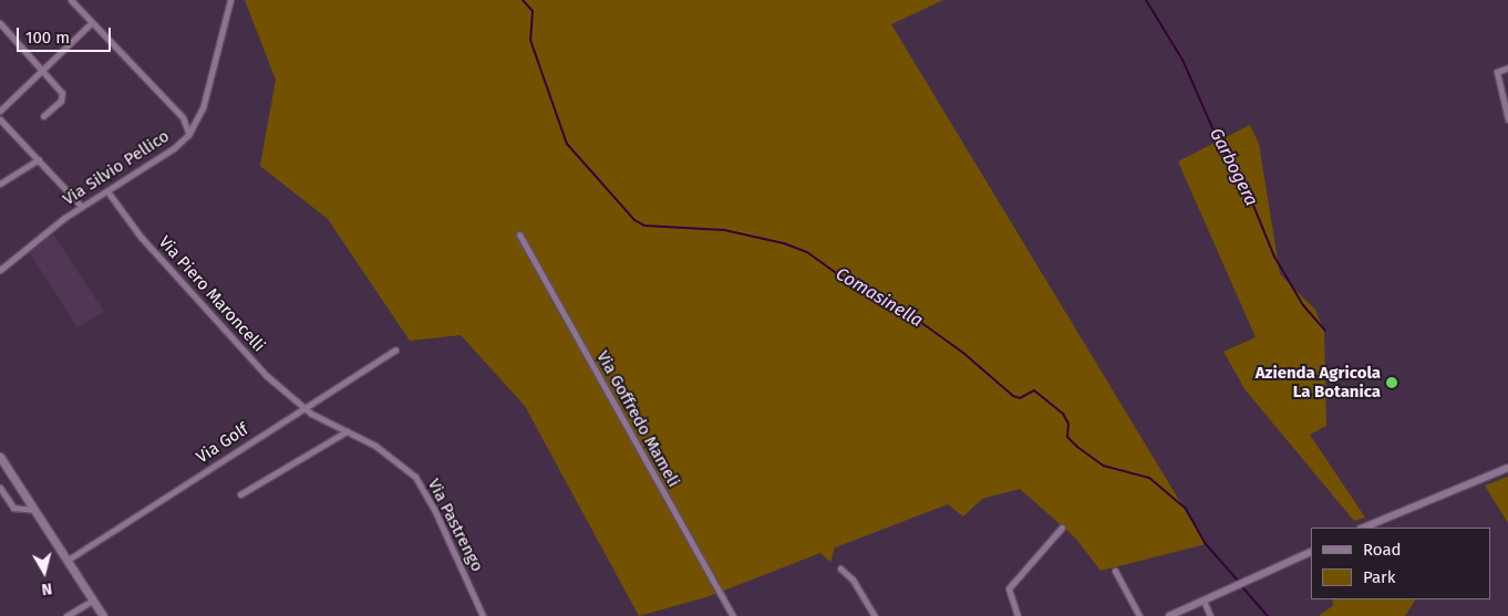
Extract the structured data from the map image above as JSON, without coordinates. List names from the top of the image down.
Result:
{
  "streets": {
    "street": [
      "Via Silvio Pellico",
      "Via Piero Maroncelli",
      "Via Goffredo Mameli",
      "Via Golf",
      "Via Pastrengo"
    ]
  },
  "crossings": [
    ["Via Silvio Pellico", "Via Piero Maroncelli"],
    ["Via Piero Maroncelli", "Via Golf"],
    ["Via Piero Maroncelli", "Via Pastrengo"],
    ["Via Golf", "Via Pastrengo"]
  ],
  "water": ["Garbogera", "Comasinella"],
  "places": ["Azienda Agricola La Botanica"],
  "legend": ["Road", "Park"],
  "scale_bar": "100 m",
  "north": "bottom"
}
